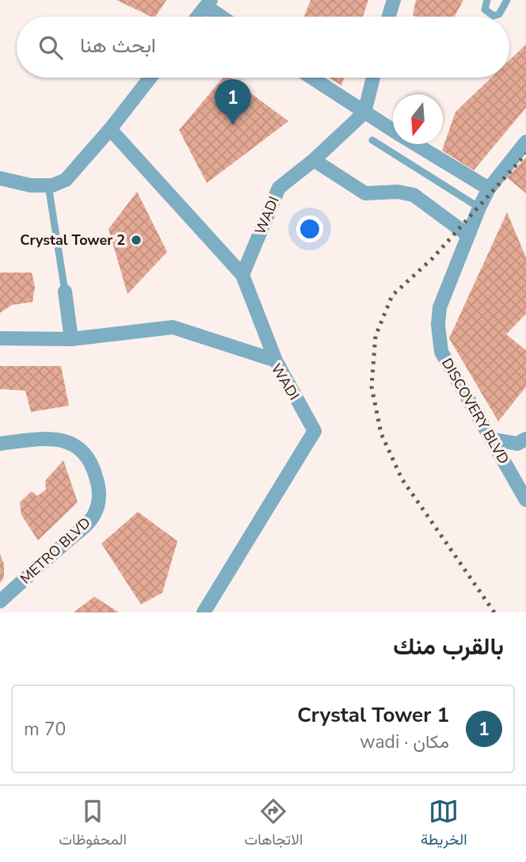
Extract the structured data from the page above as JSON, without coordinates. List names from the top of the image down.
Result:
{
  "streets": {
    "street": ["WADI", "DISCOVERY BLVD", "METRO BLVD"]
  },
  "places": ["Crystal Tower 2"],
  "north": "bottom",
  "page": {
    "search": "ابحث هنا",
    "pins": "1",
    "heading": "بالقرب منك",
    "list": [
      {
        "mark": "1",
        "name": "Crystal Tower 1",
        "note": "مكان · wadi",
        "value": "70 m"
      }
    ],
    "nav": ["الخريطة", "الاتجاهات", "المحفوظات"]
  }
}
